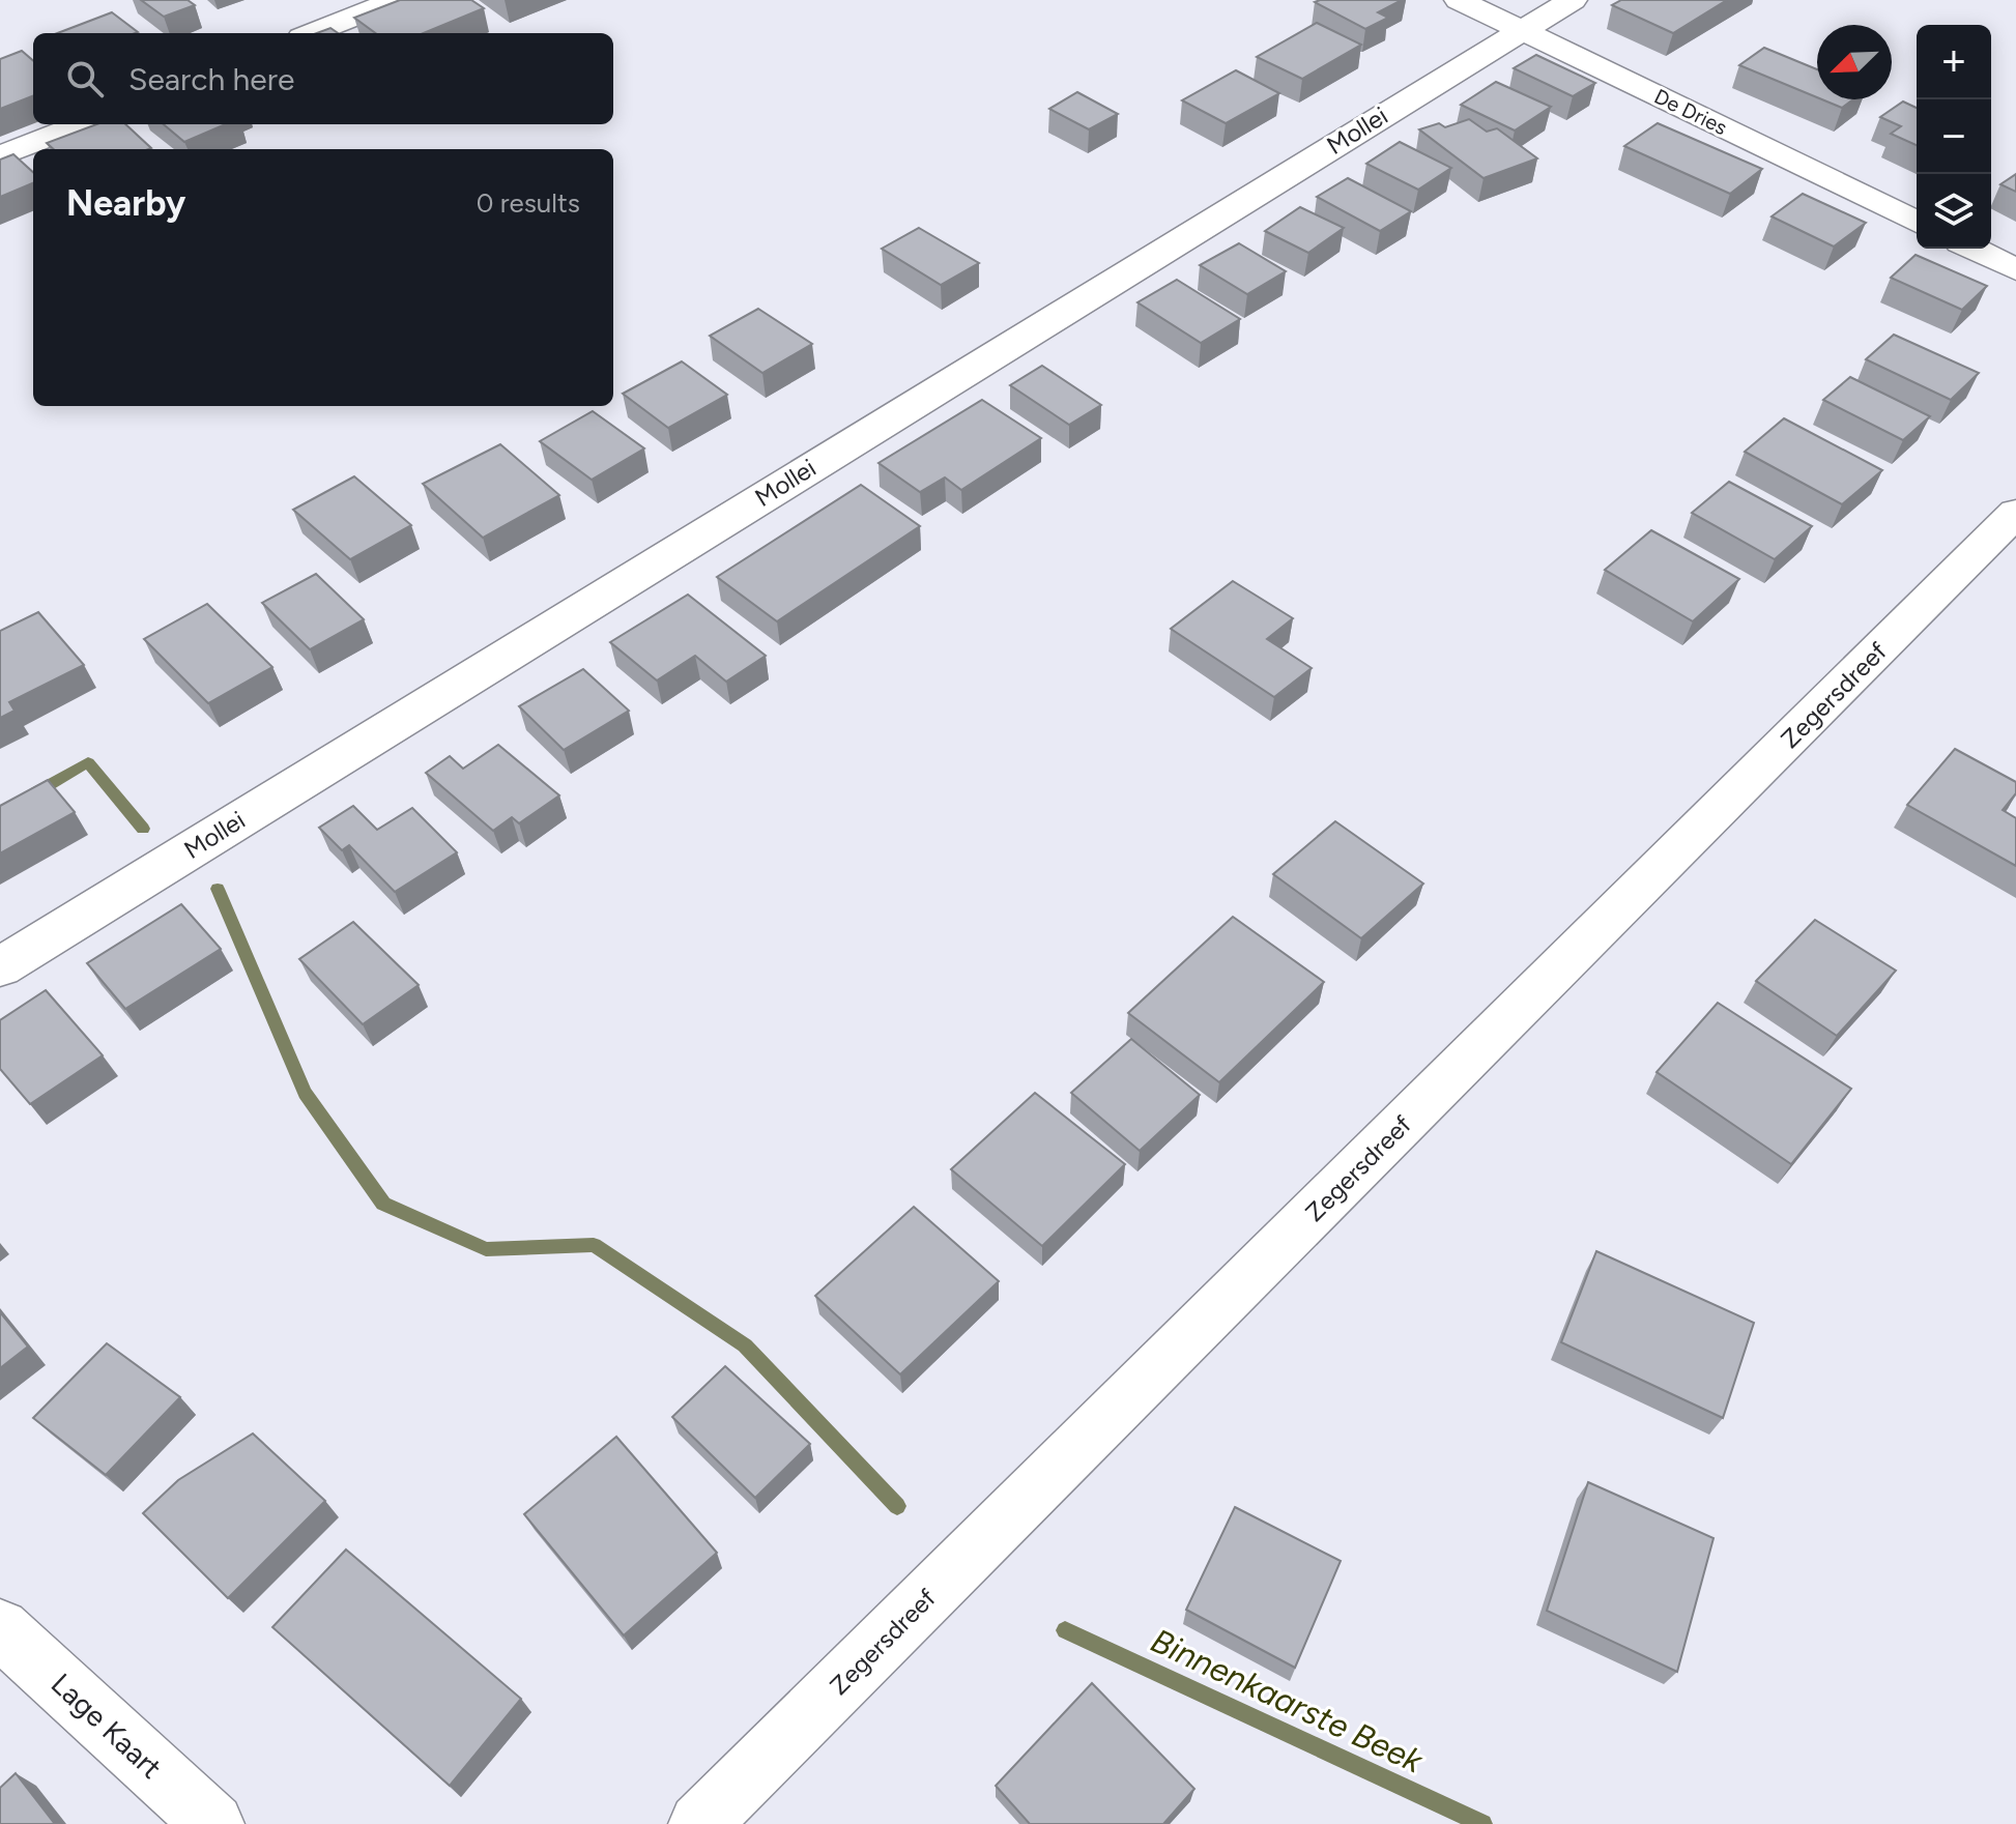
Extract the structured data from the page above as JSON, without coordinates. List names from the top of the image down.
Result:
{
  "streets": {
    "street": [
      "De Dries",
      "Mollei",
      "Zegersdreef",
      "Lage Kaart"
    ]
  },
  "crossings": [
    ["De Dries", "Mollei"]
  ],
  "water": ["Binnenkaarste Beek"],
  "north": "bottom left",
  "page": {
    "map_buttons": ["+", "−"],
    "search": "Search here",
    "heading": ["Nearby", "0 results"]
  }
}
